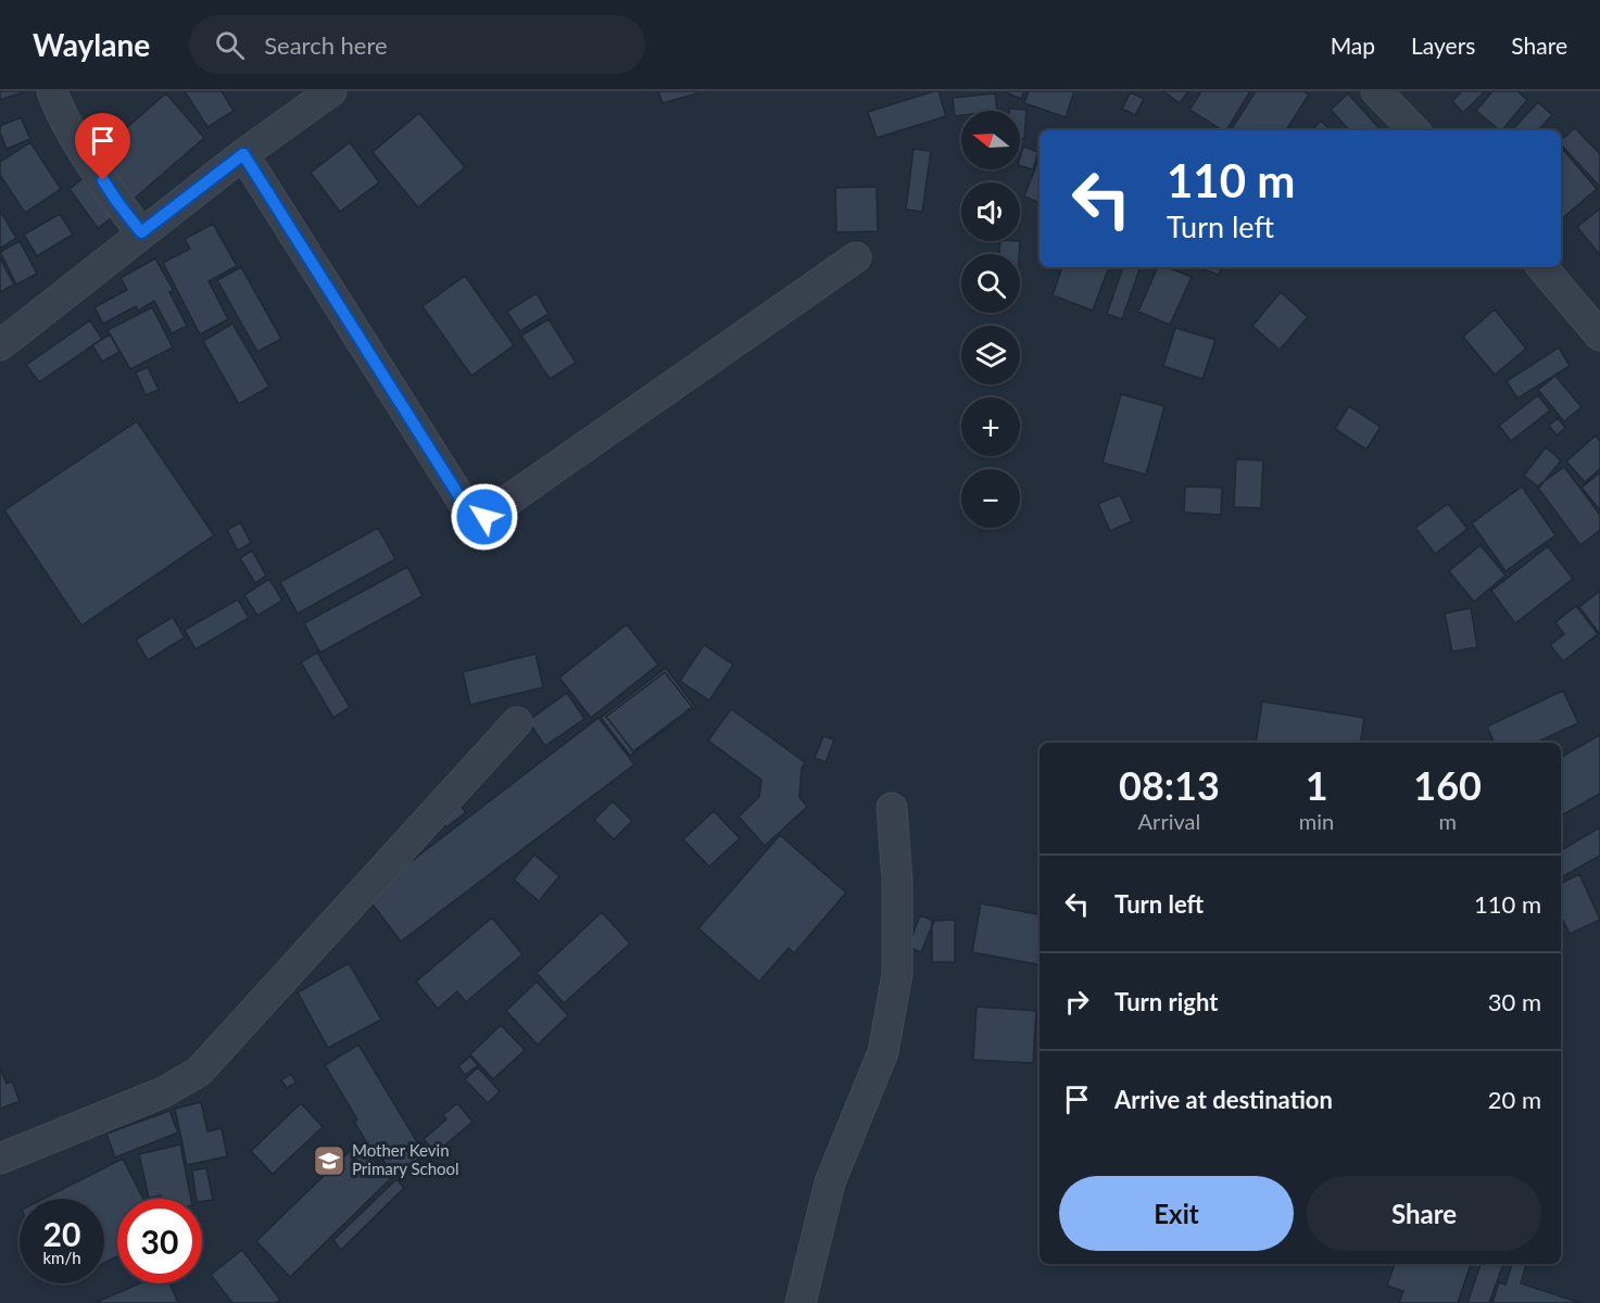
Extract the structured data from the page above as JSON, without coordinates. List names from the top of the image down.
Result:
{
  "places": {
    "school or university": ["Mother Kevin Primary School"]
  },
  "north": "left",
  "page": {
    "header": "Waylane",
    "search": "Search here",
    "nav": ["Map", "Layers", "Share"],
    "map_buttons": ["+", "−"],
    "turn": ["110 m", "Turn left"],
    "eta": [
      "08:13",
      "Arrival",
      "1",
      "min",
      "160",
      "m"
    ],
    "list": [
      {
        "name": "Turn left",
        "value": "110 m"
      },
      {
        "name": "Turn right",
        "value": "30 m"
      },
      {
        "name": "Arrive at destination",
        "value": "20 m"
      }
    ],
    "buttons": ["Exit", "Share"],
    "speed": "20 km/h",
    "limit": "30"
  }
}
